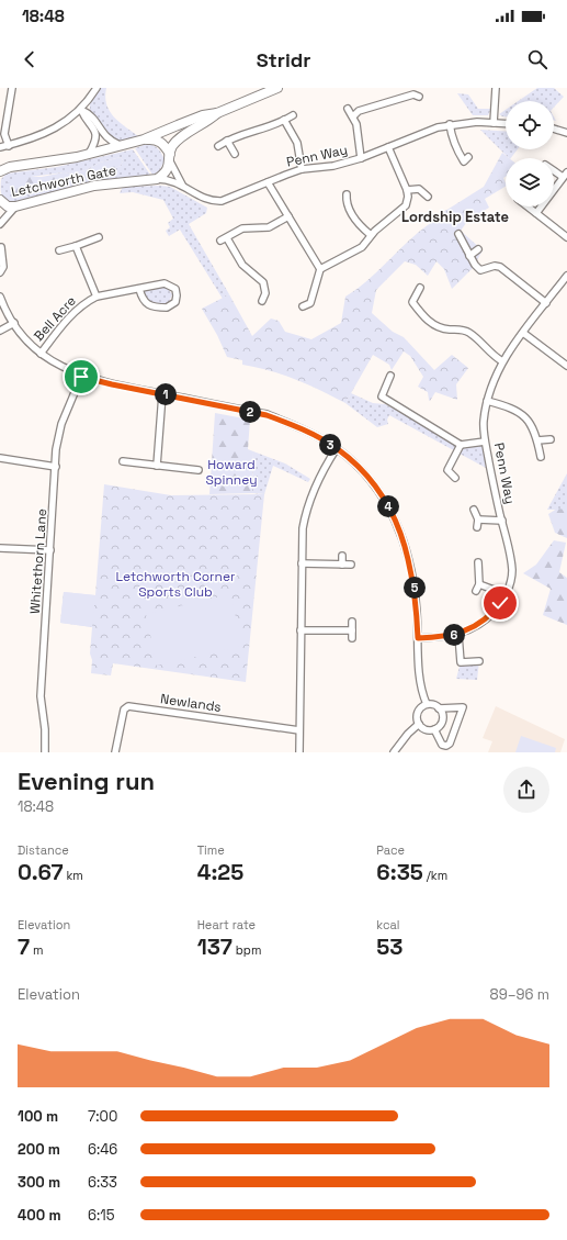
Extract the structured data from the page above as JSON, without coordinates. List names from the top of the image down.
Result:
{
  "streets": {
    "main road": ["Letchworth Gate"],
    "street": [
      "Penn Way",
      "Bell Acre",
      "Whitethorn Lane",
      "Newlands"
    ]
  },
  "crossings": [
    ["Penn Way", "Letchworth Gate"]
  ],
  "districts": ["Lordship Estate"],
  "parks": ["Howard Spinney", "Letchworth Corner Sports Club"],
  "page": {
    "status": "18:48",
    "header": "Stridr",
    "pins": [
      "1",
      "2",
      "3",
      "4",
      "5",
      "6"
    ],
    "heading": ["Evening run", "18:48"],
    "stats": [
      ["Distance", "0.67 km"],
      ["Time", "4:25"],
      ["Pace", "6:35 /km"],
      ["Elevation", "7 m"],
      ["Heart rate", "137 bpm"],
      ["kcal", "53"]
    ],
    "chart": ["Elevation", "89–96 m"],
    "list": [
      {
        "name": "100 m",
        "note": "7:00"
      },
      {
        "name": "200 m",
        "note": "6:46"
      },
      {
        "name": "300 m",
        "note": "6:33"
      },
      {
        "name": "400 m",
        "note": "6:15"
      }
    ]
  }
}
